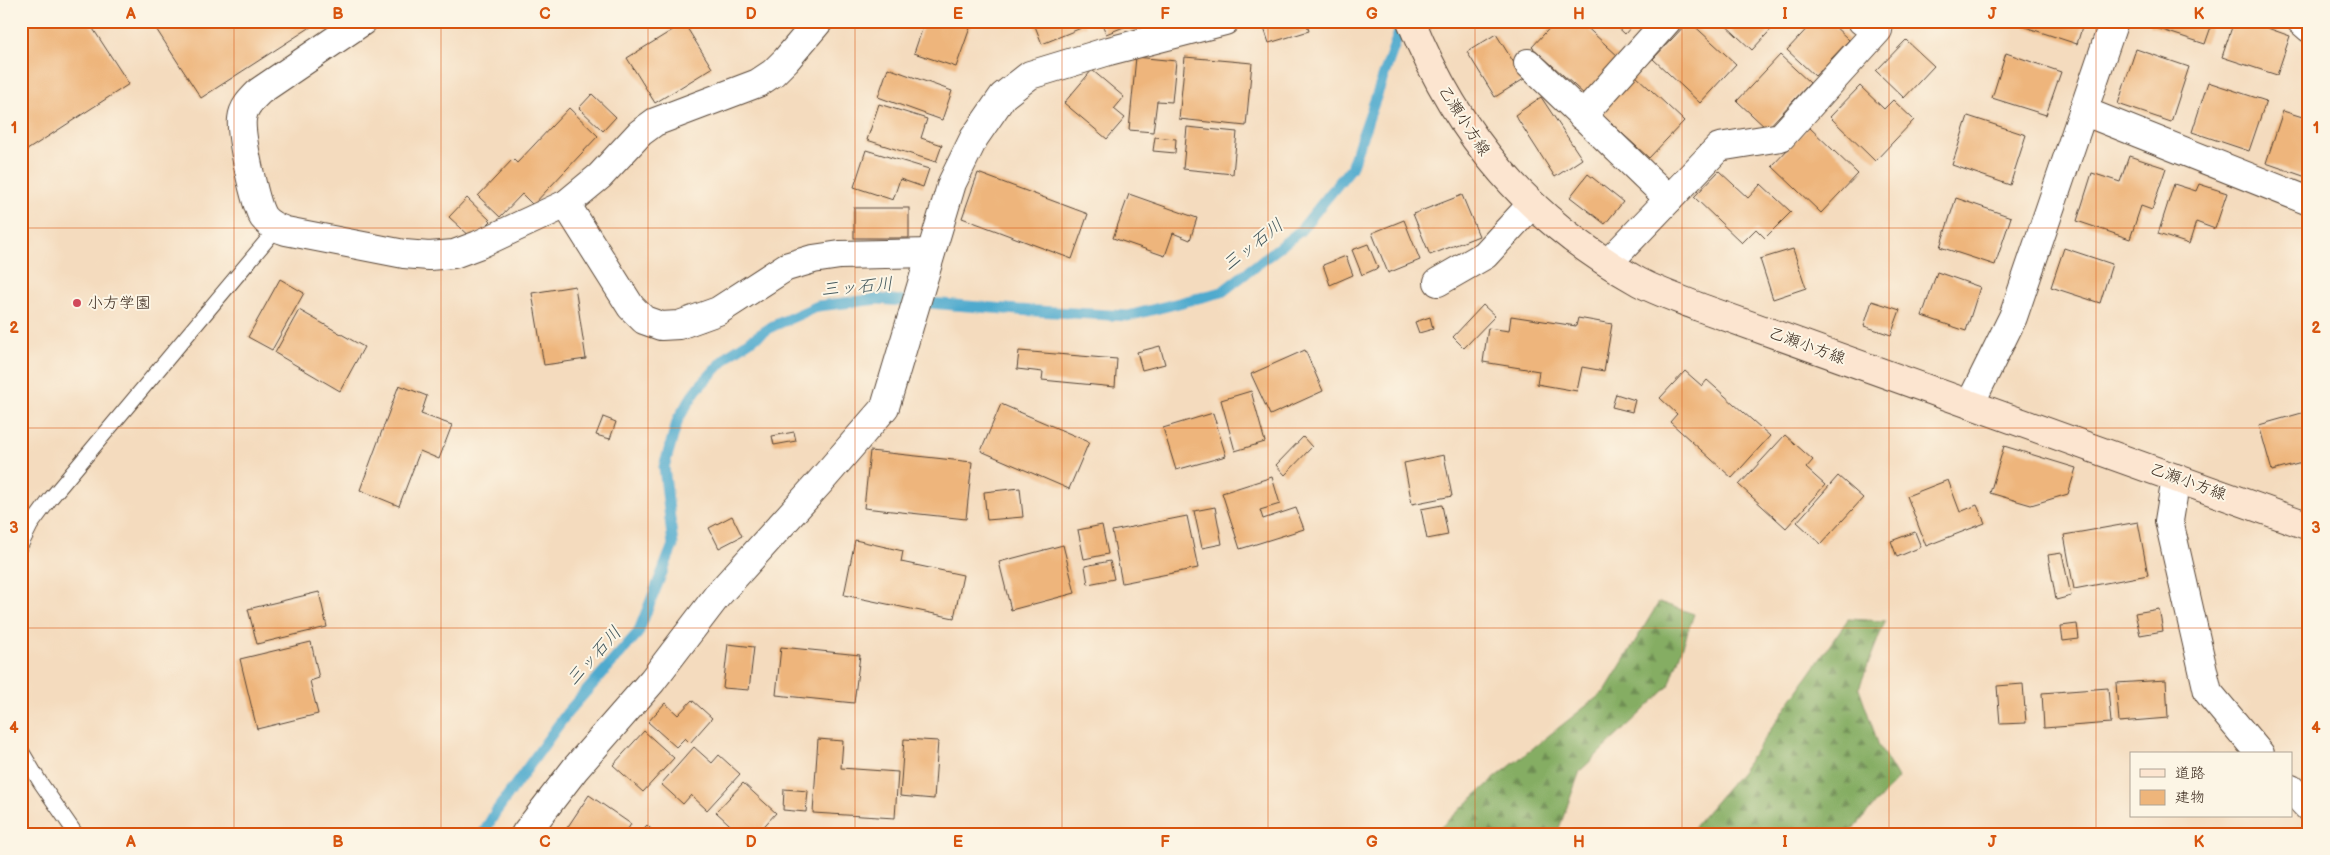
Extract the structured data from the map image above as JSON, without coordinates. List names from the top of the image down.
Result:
{
  "streets": {
    "main road": ["乙瀬小方線"]
  },
  "water": ["三ッ石川"],
  "places": ["小方学園"],
  "legend": ["道路", "建物"],
  "grid": {
    "columns": [
      "A",
      "B",
      "C",
      "D",
      "E",
      "F",
      "G",
      "H",
      "I",
      "J",
      "K"
    ],
    "rows": [
      "1",
      "2",
      "3",
      "4"
    ]
  }
}
